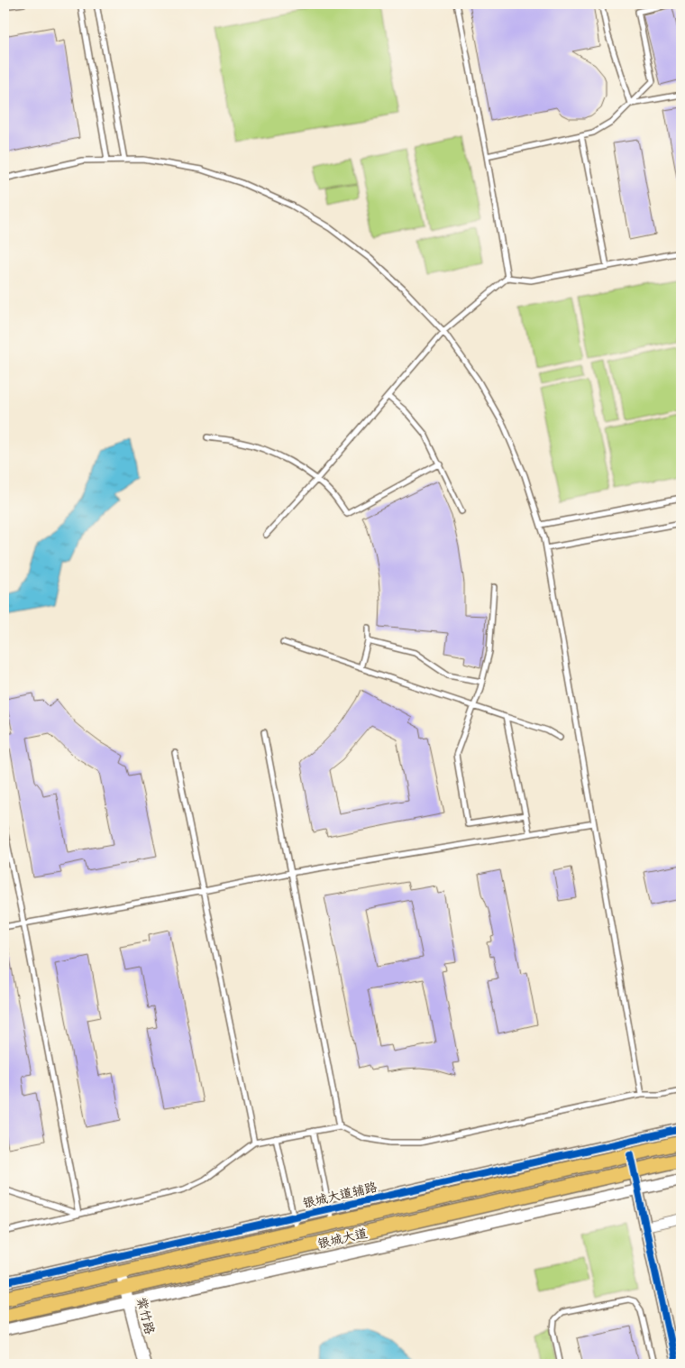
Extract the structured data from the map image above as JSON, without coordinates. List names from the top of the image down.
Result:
{
  "streets": {
    "main road": ["银城大道"],
    "street": ["银城大道辅路", "紫竹路"]
  },
  "crossings": [
    ["银城大道", "紫竹路"]
  ]
}
